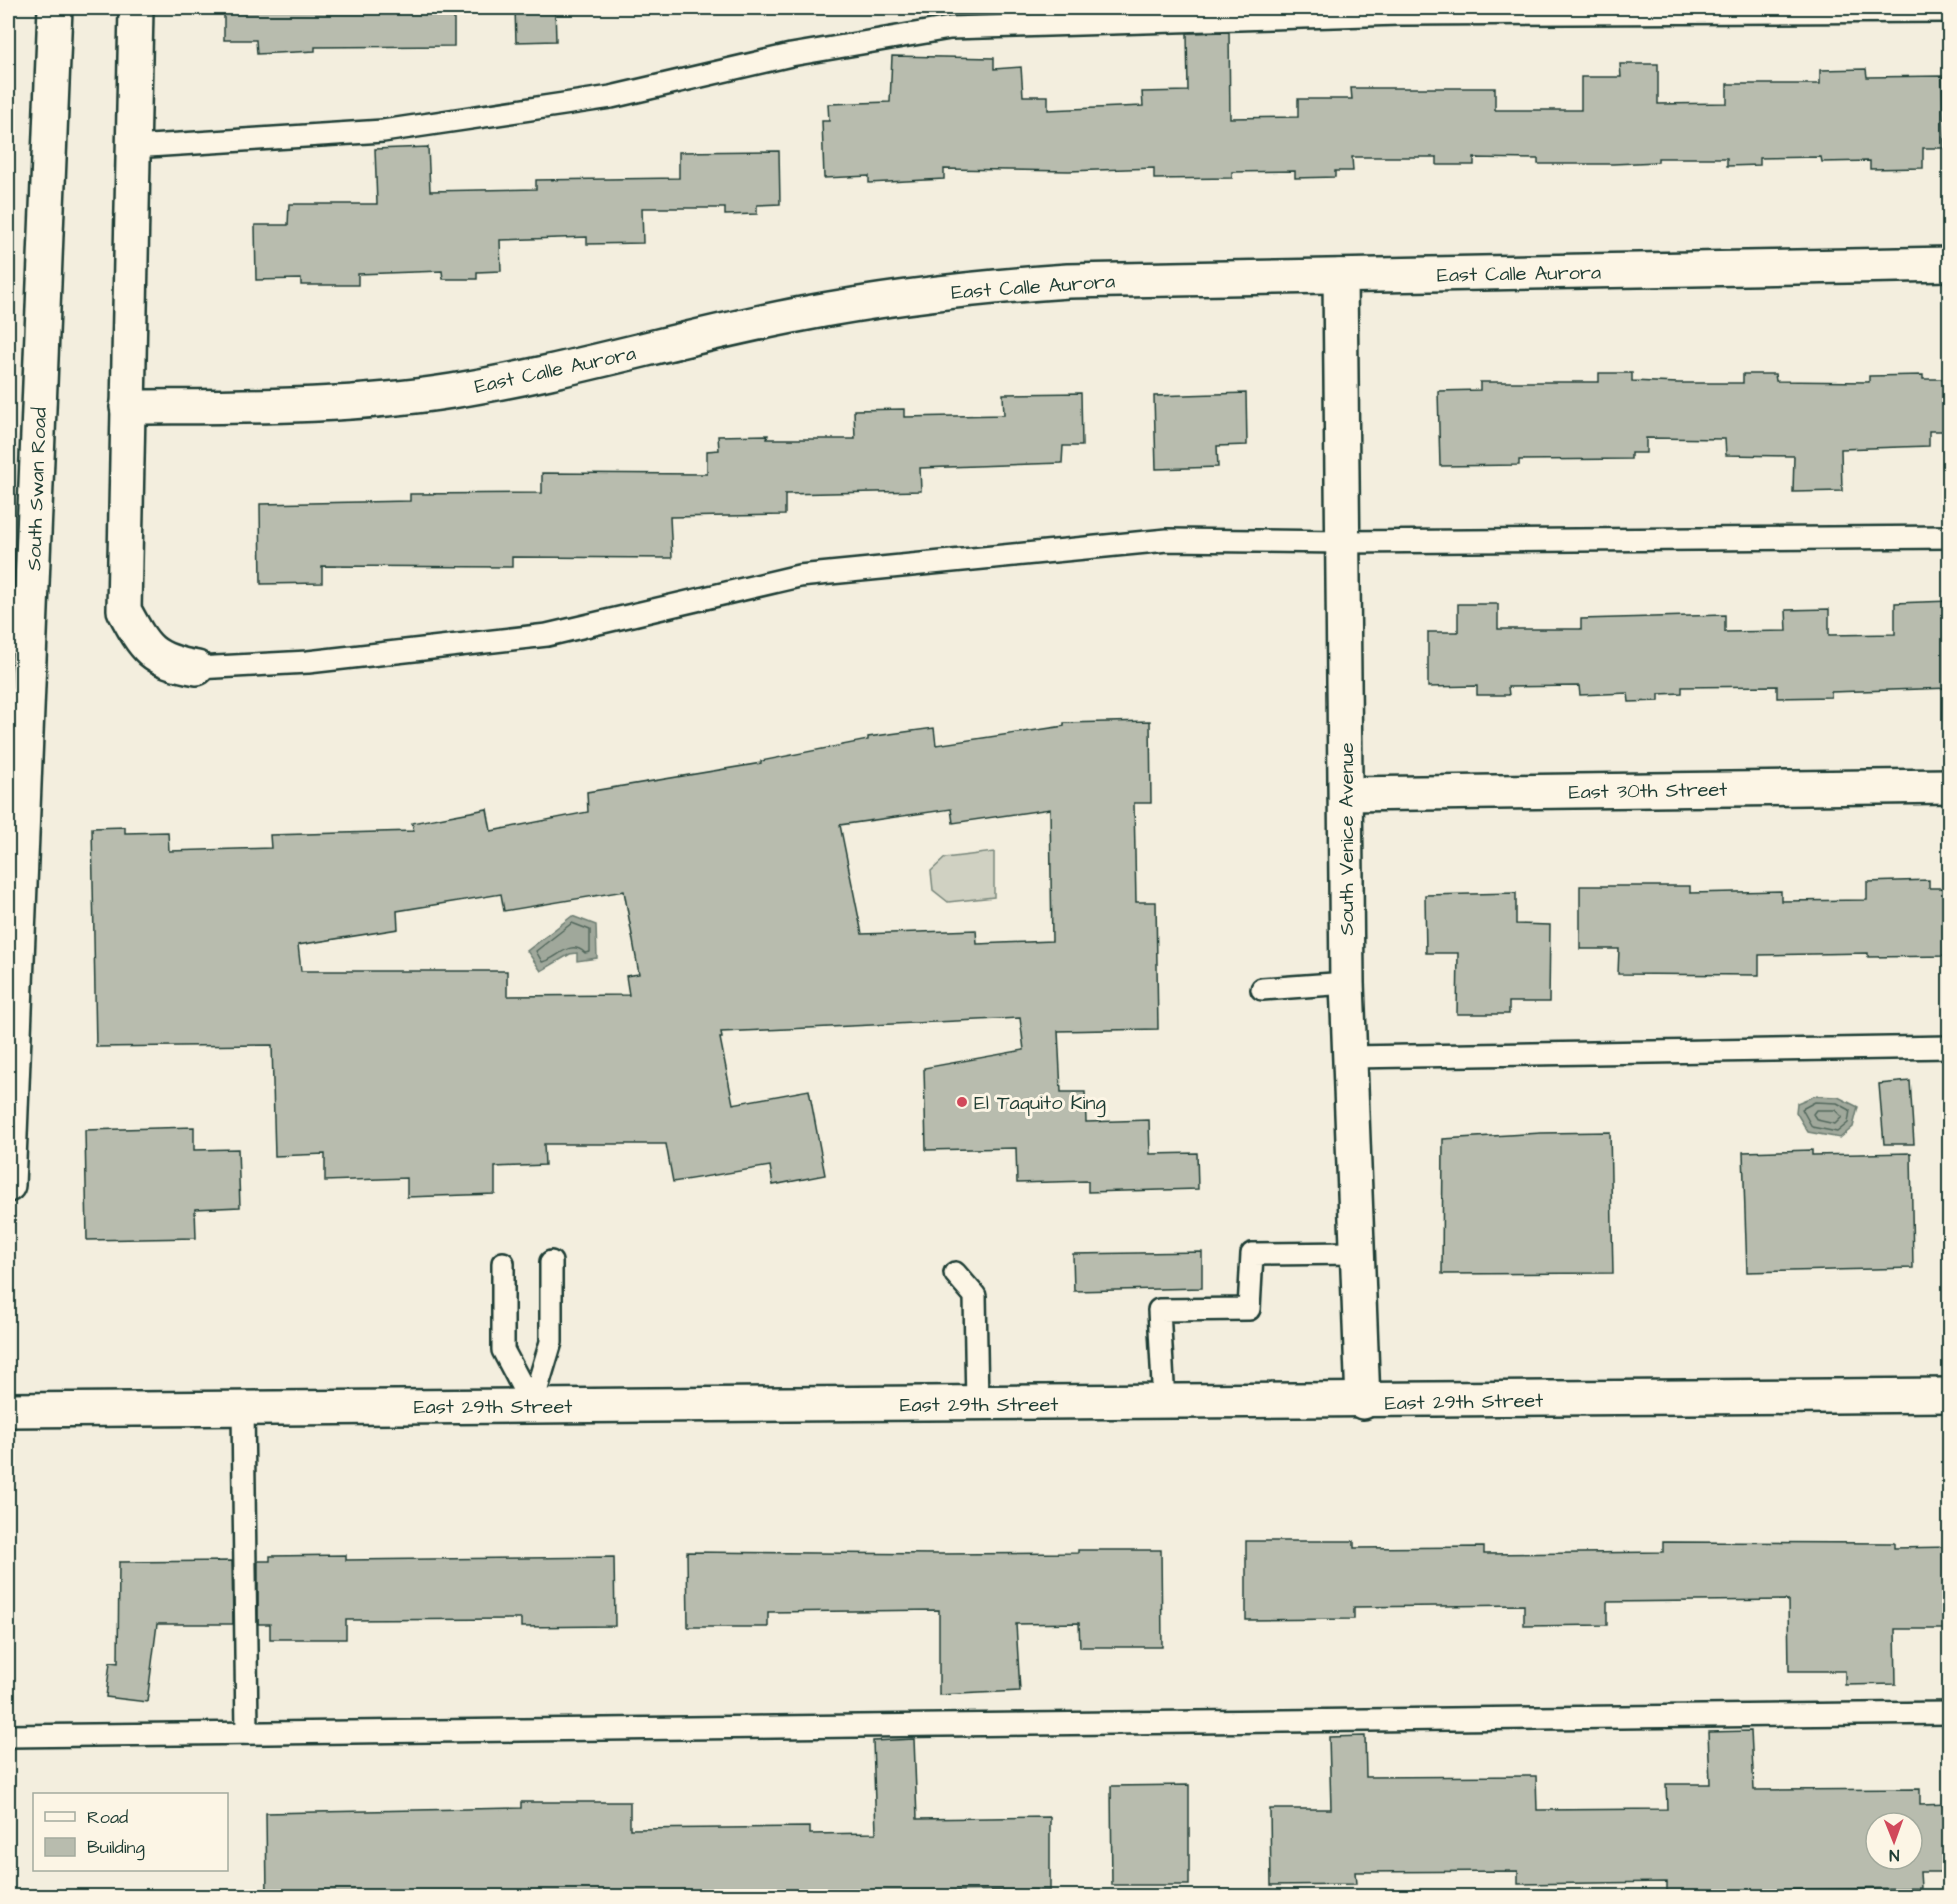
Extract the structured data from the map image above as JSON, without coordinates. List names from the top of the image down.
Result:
{
  "streets": {
    "street": [
      "East Calle Aurora",
      "South Swan Road",
      "East 30th Street",
      "South Venice Avenue",
      "East 29th Street"
    ]
  },
  "crossings": [
    ["East Calle Aurora", "South Venice Avenue"],
    ["East 30th Street", "South Venice Avenue"],
    ["South Venice Avenue", "East 29th Street"]
  ],
  "places": ["El Taquito King"],
  "legend": ["Road", "Building"],
  "north": "bottom"
}
